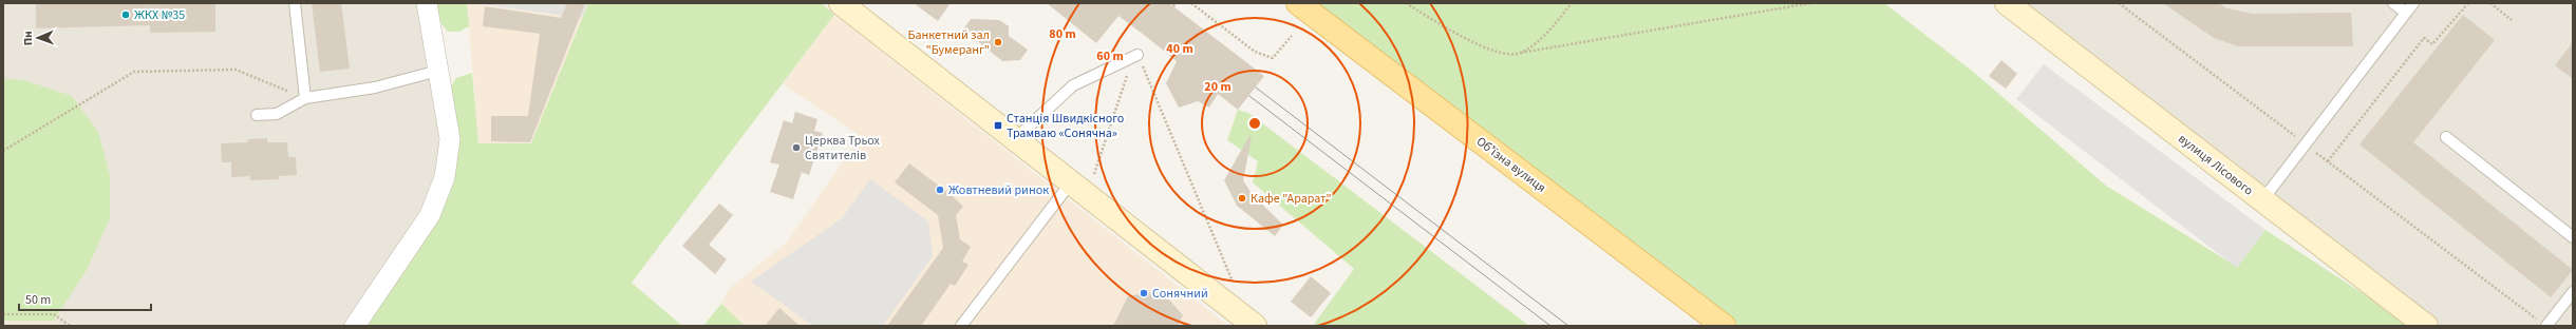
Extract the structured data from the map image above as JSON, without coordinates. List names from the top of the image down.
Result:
{
  "streets": {
    "main road": ["Обʼїзна вулиця"],
    "street": ["вулиця Лісового"]
  },
  "places": {
    "other": [
      "ЖКХ №35",
      "Банкетний зал \"Бумеранг\"",
      "Церква Трьох Святителів",
      "Жовтневий ринок",
      "Кафе \"Арарат\"",
      "Сонячний"
    ],
    "transit": ["Станцiя Швидкiсного Трамваю «Сонячна»"]
  },
  "scale_bar": "50 m",
  "north": "left",
  "rings": [
    "80 m",
    "40 m",
    "60 m",
    "20 m"
  ]
}
